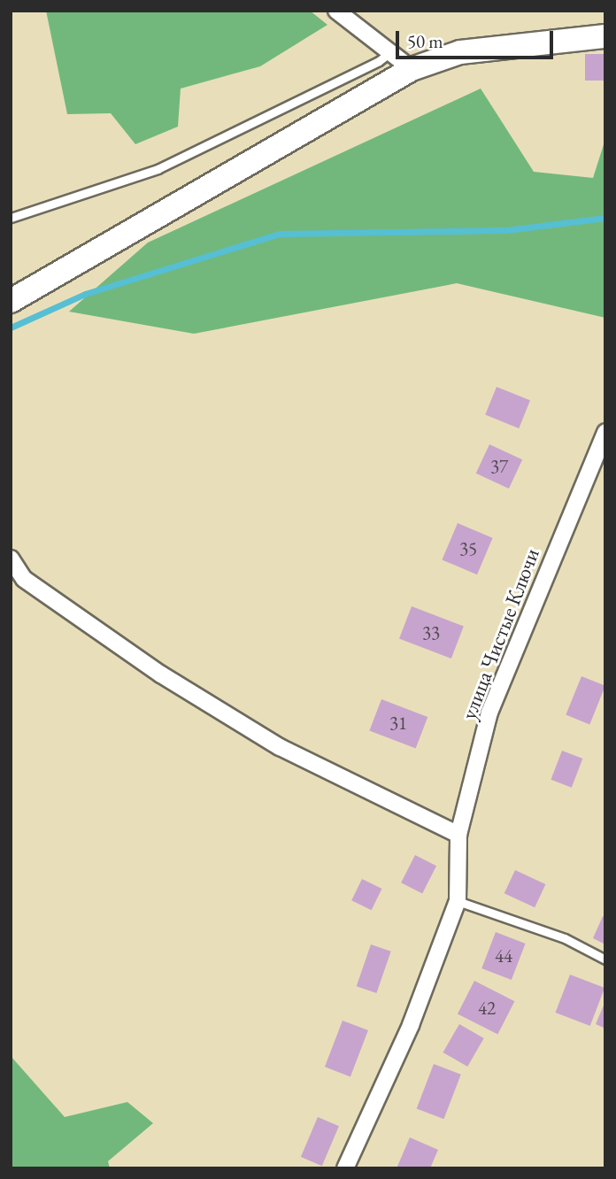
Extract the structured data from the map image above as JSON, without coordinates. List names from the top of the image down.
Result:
{
  "streets": {
    "street": ["улица Чистые Ключи"]
  },
  "house_numbers": [
    "37",
    "35",
    "33",
    "31",
    "44",
    "42"
  ],
  "scale_bar": "50 m"
}
